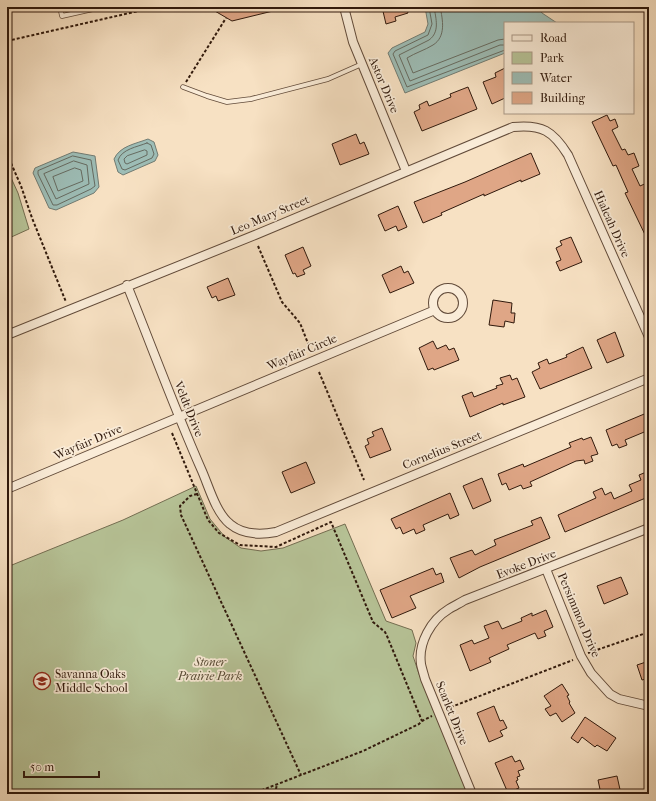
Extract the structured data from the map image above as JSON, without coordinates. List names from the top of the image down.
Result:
{
  "streets": {
    "street": [
      "Astor Drive",
      "Leo Mary Street",
      "Hialeah Drive",
      "Wayfair Circle",
      "Veldt Drive",
      "Wayfair Drive",
      "Cornelius Street",
      "Evoke Drive",
      "Persimmon Drive",
      "Scarlet Drive"
    ]
  },
  "crossings": [
    ["Astor Drive", "Leo Mary Street"],
    ["Leo Mary Street", "Hialeah Drive"],
    ["Leo Mary Street", "Veldt Drive"],
    ["Wayfair Circle", "Veldt Drive"],
    ["Wayfair Circle", "Wayfair Drive"],
    ["Veldt Drive", "Wayfair Drive"],
    ["Veldt Drive", "Cornelius Street"],
    ["Evoke Drive", "Persimmon Drive"],
    ["Evoke Drive", "Scarlet Drive"]
  ],
  "parks": ["Stoner Prairie Park"],
  "places": {
    "school or university": ["Savanna Oaks Middle School"]
  },
  "legend": [
    "Road",
    "Park",
    "Water",
    "Building"
  ],
  "scale_bar": "50 m"
}
